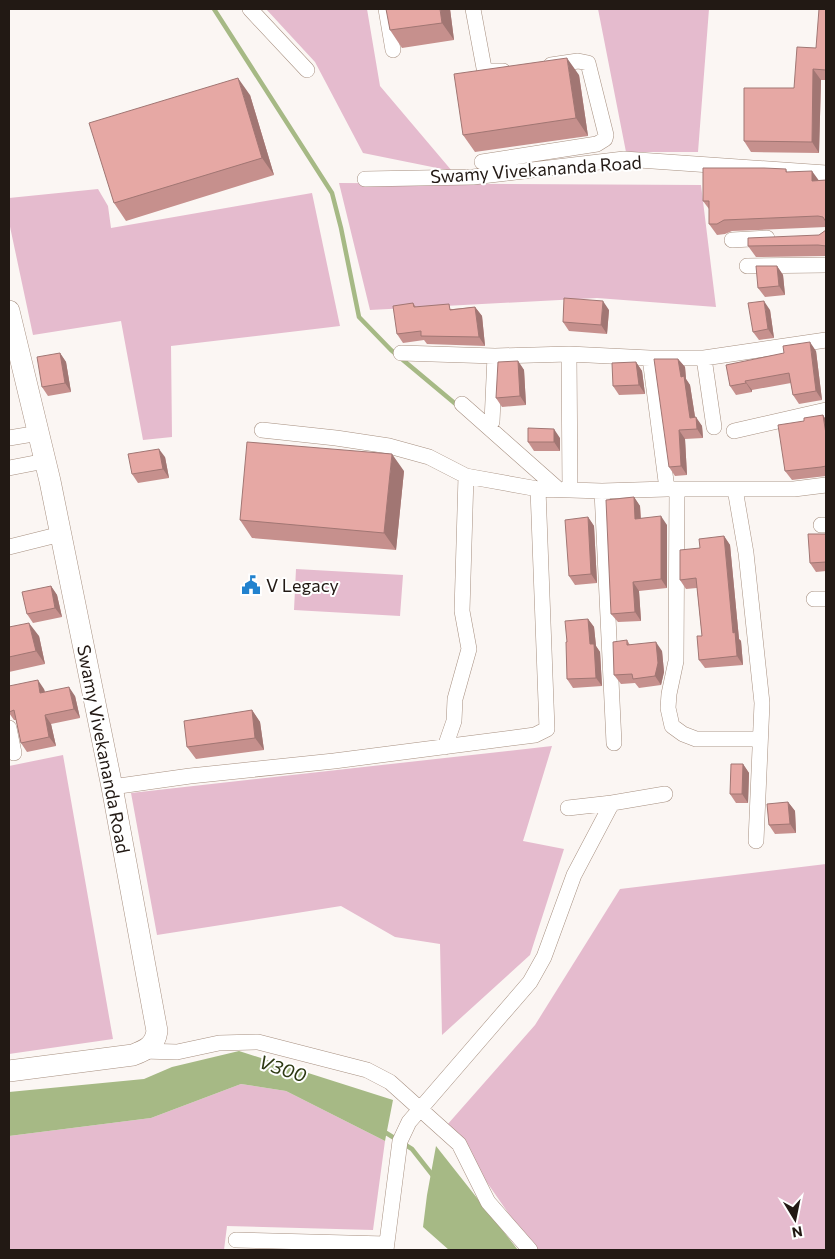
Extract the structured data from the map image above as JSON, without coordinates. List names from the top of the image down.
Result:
{
  "streets": {
    "street": ["Swamy Vivekananda Road"]
  },
  "water": ["V300"],
  "places": {
    "public building": ["V Legacy"]
  },
  "north": "bottom"
}
